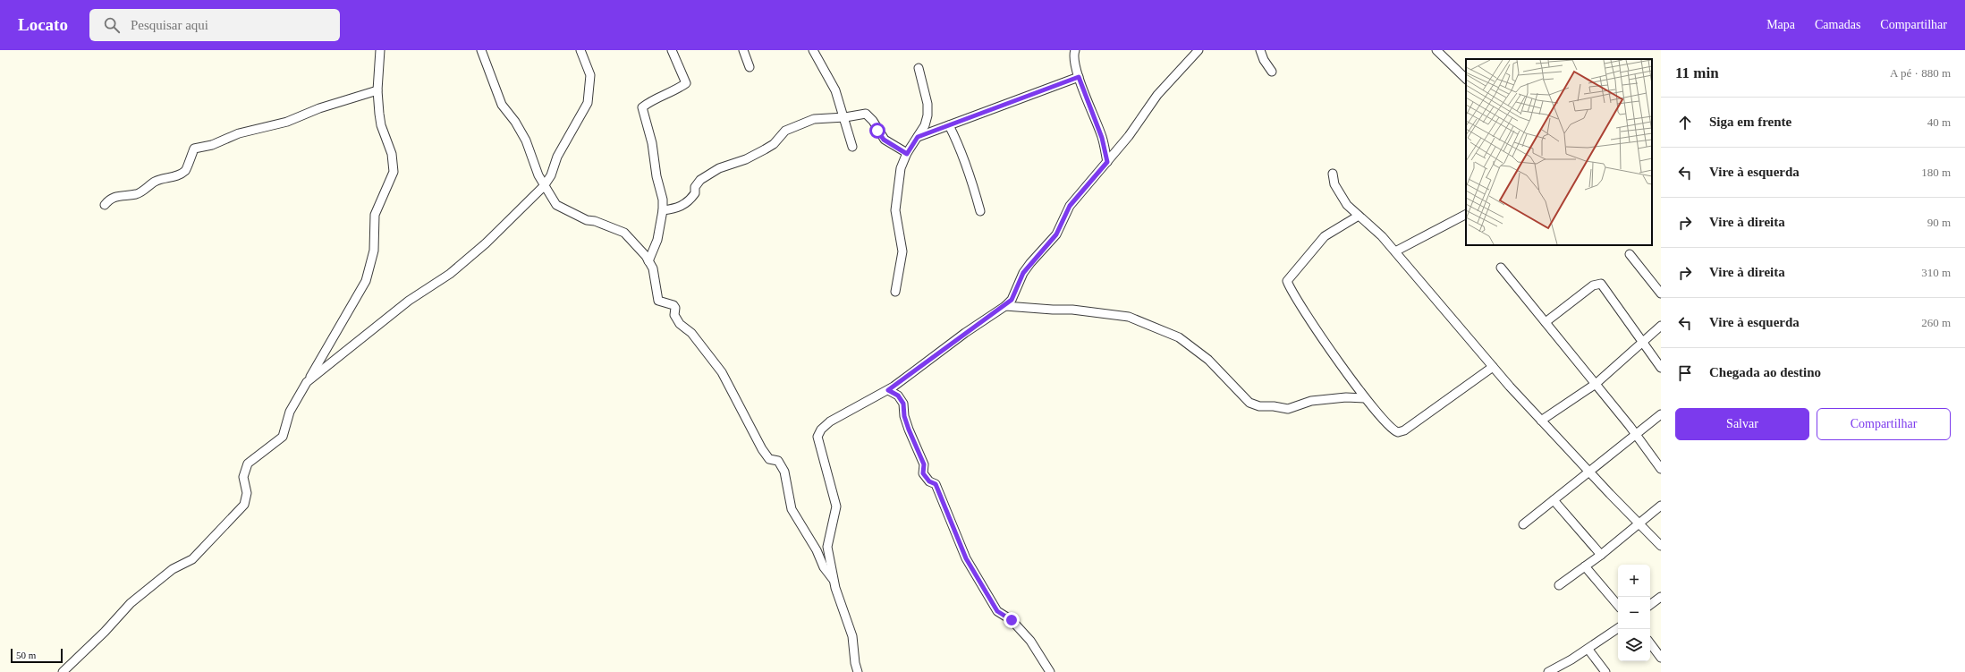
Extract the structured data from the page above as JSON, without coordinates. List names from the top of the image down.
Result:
{
  "scale_bar": "50 m",
  "page": {
    "header": "Locato",
    "search": "Pesquisar aqui",
    "nav": ["Mapa", "Camadas", "Compartilhar"],
    "heading": ["11 min", "A pé · 880 m"],
    "list": [
      ["Siga em frente", "40 m"],
      ["Vire à esquerda", "180 m"],
      ["Vire à direita", "90 m"],
      ["Vire à direita", "310 m"],
      ["Vire à esquerda", "260 m"],
      "Chegada ao destino"
    ],
    "buttons": ["Salvar", "Compartilhar"],
    "map_buttons": ["+", "−"],
    "scale": "50 m"
  }
}
